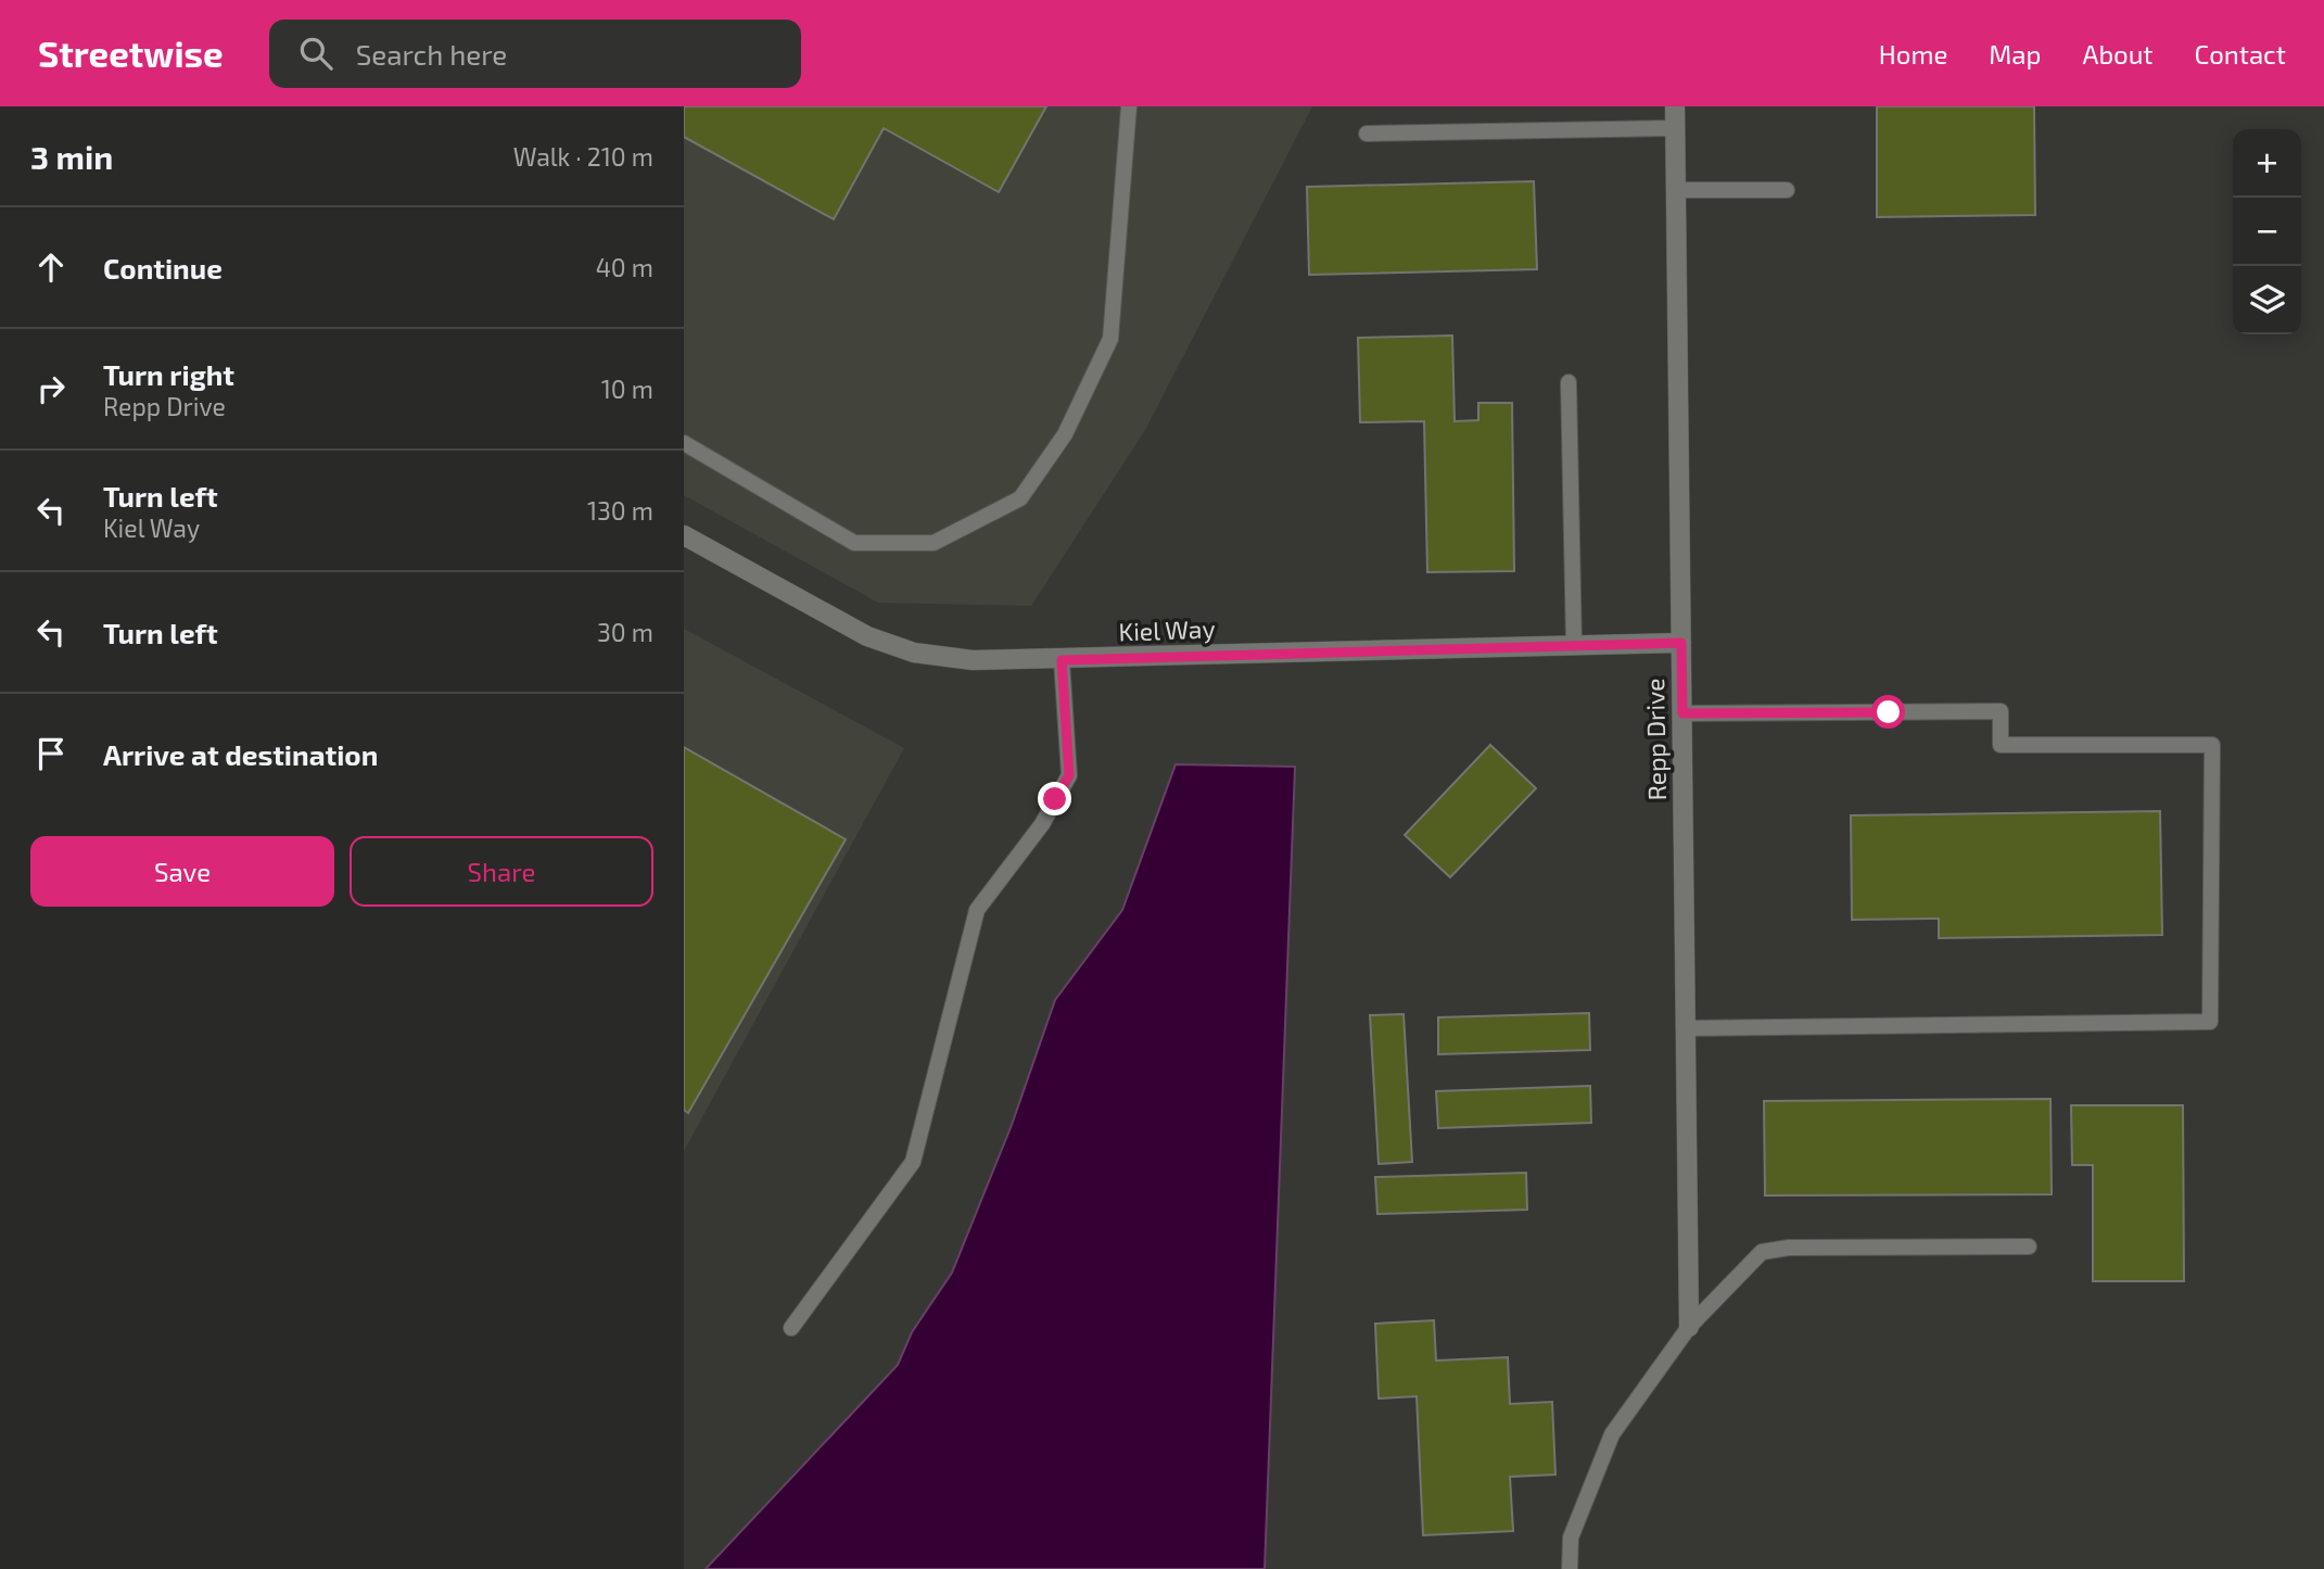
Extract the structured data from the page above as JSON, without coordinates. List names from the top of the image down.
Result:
{
  "streets": {
    "street": ["Kiel Way", "Repp Drive"]
  },
  "crossings": [
    ["Kiel Way", "Repp Drive"]
  ],
  "page": {
    "header": "Streetwise",
    "search": "Search here",
    "nav": [
      "Home",
      "Map",
      "About",
      "Contact"
    ],
    "heading": ["3 min", "Walk · 210 m"],
    "map_buttons": ["+", "−"],
    "list": [
      ["Continue", "40 m"],
      ["Turn right", "Repp Drive", "10 m"],
      ["Turn left", "Kiel Way", "130 m"],
      ["Turn left", "30 m"],
      "Arrive at destination"
    ],
    "buttons": ["Save", "Share"]
  }
}
